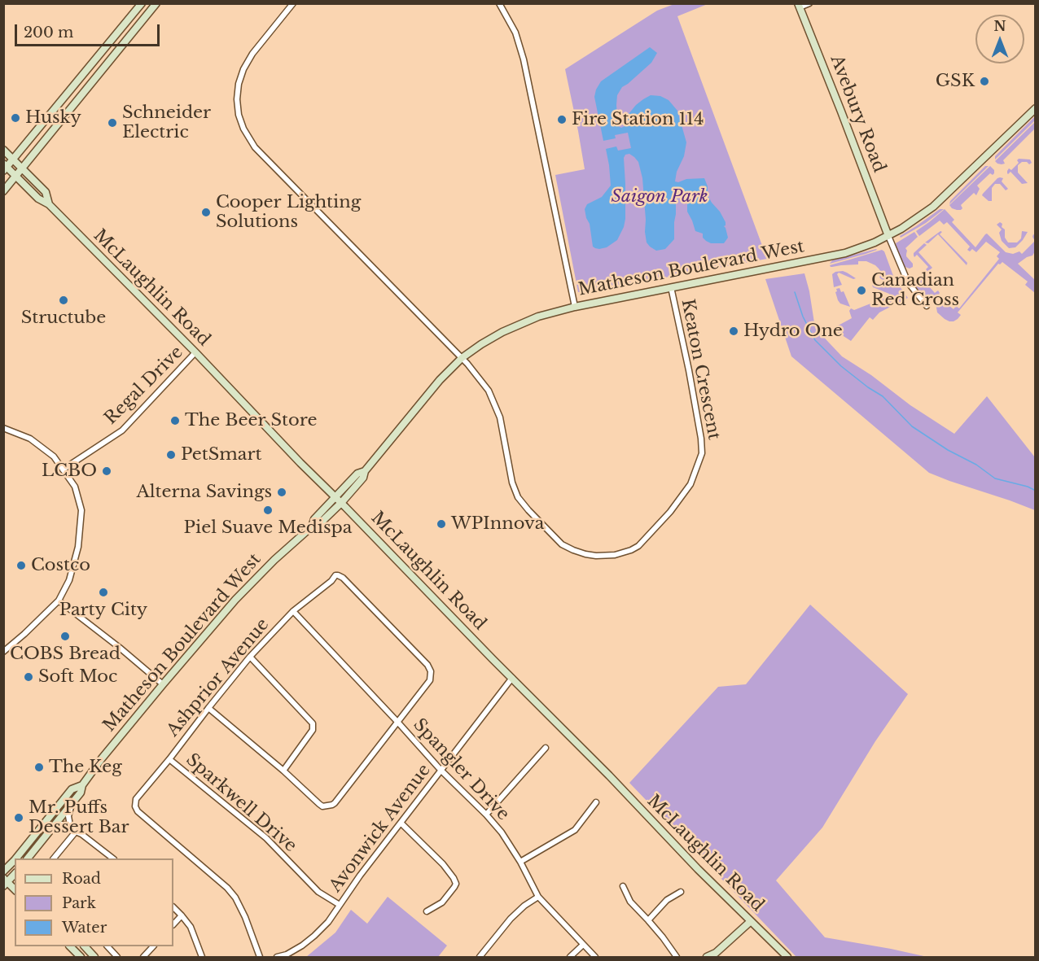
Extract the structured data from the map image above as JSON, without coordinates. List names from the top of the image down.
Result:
{
  "streets": {
    "street": [
      "Avebury Road",
      "Matheson Boulevard West",
      "McLaughlin Road",
      "Keaton Crescent",
      "Regal Drive",
      "Ashprior Avenue",
      "Spangler Drive",
      "Sparkwell Drive",
      "Avonwick Avenue"
    ]
  },
  "crossings": [
    ["Avebury Road", "Matheson Boulevard West"],
    ["Matheson Boulevard West", "McLaughlin Road"],
    ["Matheson Boulevard West", "Keaton Crescent"],
    ["McLaughlin Road", "Regal Drive"],
    ["McLaughlin Road", "Avonwick Avenue"],
    ["Ashprior Avenue", "Spangler Drive"],
    ["Ashprior Avenue", "Sparkwell Drive"],
    ["Spangler Drive", "Avonwick Avenue"],
    ["Sparkwell Drive", "Avonwick Avenue"]
  ],
  "parks": ["Saigon Park"],
  "places": [
    "GSK",
    "Husky",
    "Fire Station 114",
    "Schneider Electric",
    "Cooper Lighting Solutions",
    "Canadian Red Cross",
    "Structube",
    "Hydro One",
    "The Beer Store",
    "PetSmart",
    "LCBO",
    "Alterna Savings",
    "Piel Suave Medispa",
    "WPInnova",
    "Costco",
    "Party City",
    "COBS Bread",
    "Soft Moc",
    "The Keg",
    "Mr. Puffs Dessert Bar"
  ],
  "legend": ["Road", "Park", "Water"],
  "scale_bar": "200 m",
  "north": "top"
}
